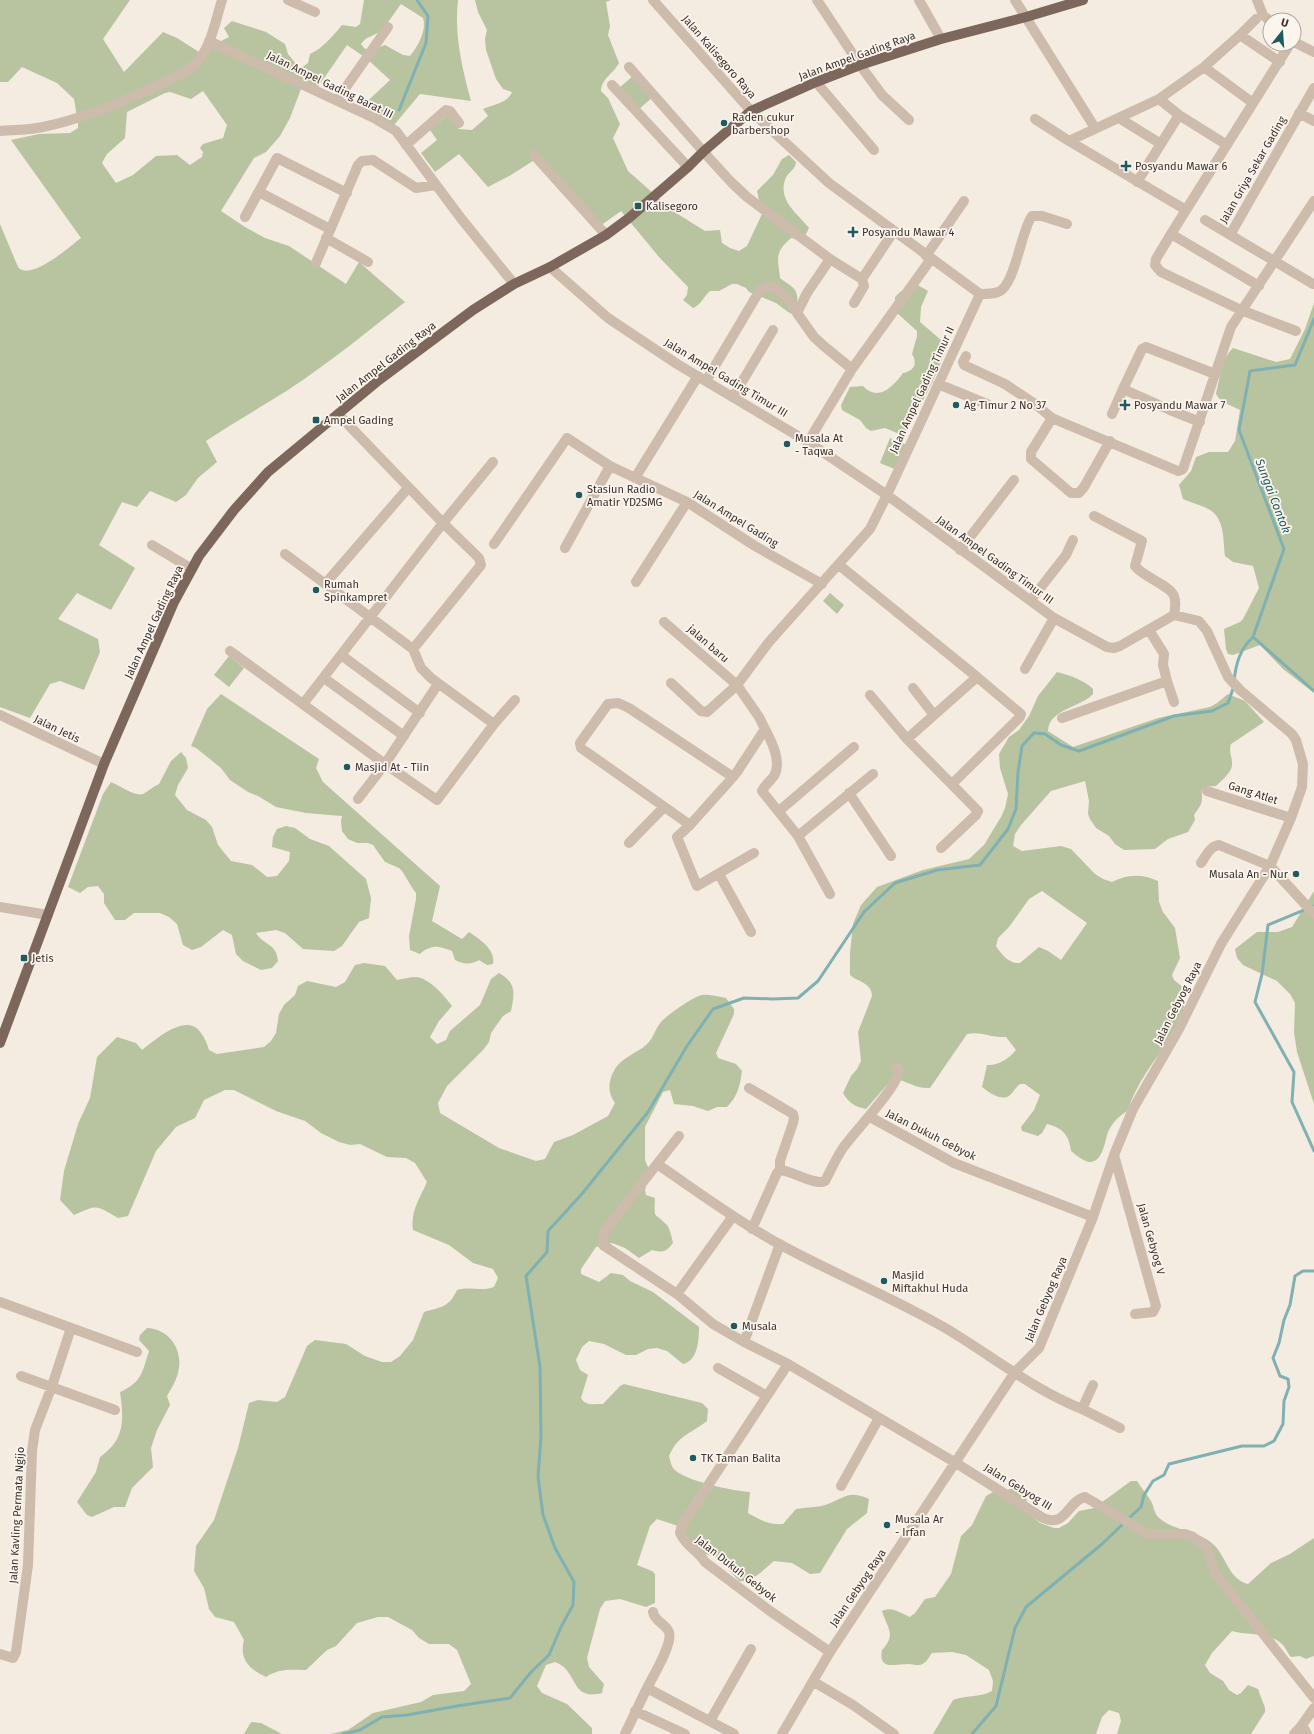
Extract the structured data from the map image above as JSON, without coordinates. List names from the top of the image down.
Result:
{
  "streets": {
    "main road": ["Jalan Ampel Gading Raya"],
    "street": [
      "Jalan Kalisegoro Raya",
      "Jalan Ampel Gading Barat III",
      "Jalan Griya Sekar Gading",
      "Jalan Ampel Gading Timur III",
      "Jalan Ampel Gading Timur II",
      "Jalan Ampel Gading",
      "jalan baru",
      "Jalan Jetis",
      "Gang Atlet",
      "Jalan Gebyog Raya",
      "Jalan Dukuh Gebyok",
      "Jalan Gebyog V",
      "Jalan Gebyog III",
      "Jalan Kavling Permata Ngijo"
    ]
  },
  "crossings": [
    ["Jalan Ampel Gading Raya", "Jalan Kalisegoro Raya"],
    ["Jalan Ampel Gading Raya", "Jalan Ampel Gading Barat III"],
    ["Jalan Ampel Gading Raya", "Jalan Ampel Gading Timur III"],
    ["Jalan Ampel Gading Raya", "Jalan Jetis"],
    ["Jalan Ampel Gading Timur III", "Jalan Ampel Gading Timur II"],
    ["Jalan Gebyog Raya", "Jalan Dukuh Gebyok"],
    ["Jalan Gebyog Raya", "Jalan Gebyog V"],
    ["Jalan Gebyog Raya", "Jalan Gebyog III"]
  ],
  "water": ["Sungai Contok"],
  "places": {
    "other": [
      "Raden cukur barbershop",
      "Ag Timur 2 No 37",
      "Musala At - Taqwa",
      "Stasiun Radio Amatir YD2SMG",
      "Rumah Spinkampret",
      "Masjid At - Tiin",
      "Musala An - Nur",
      "Masjid Miftakhul Huda",
      "Musala",
      "TK Taman Balita",
      "Musala Ar - Irfan"
    ],
    "health": ["Posyandu Mawar 6", "Posyandu Mawar 4", "Posyandu Mawar 7"],
    "transit": ["Kalisegoro", "Ampel Gading", "Jetis"]
  },
  "north": "top"
}
